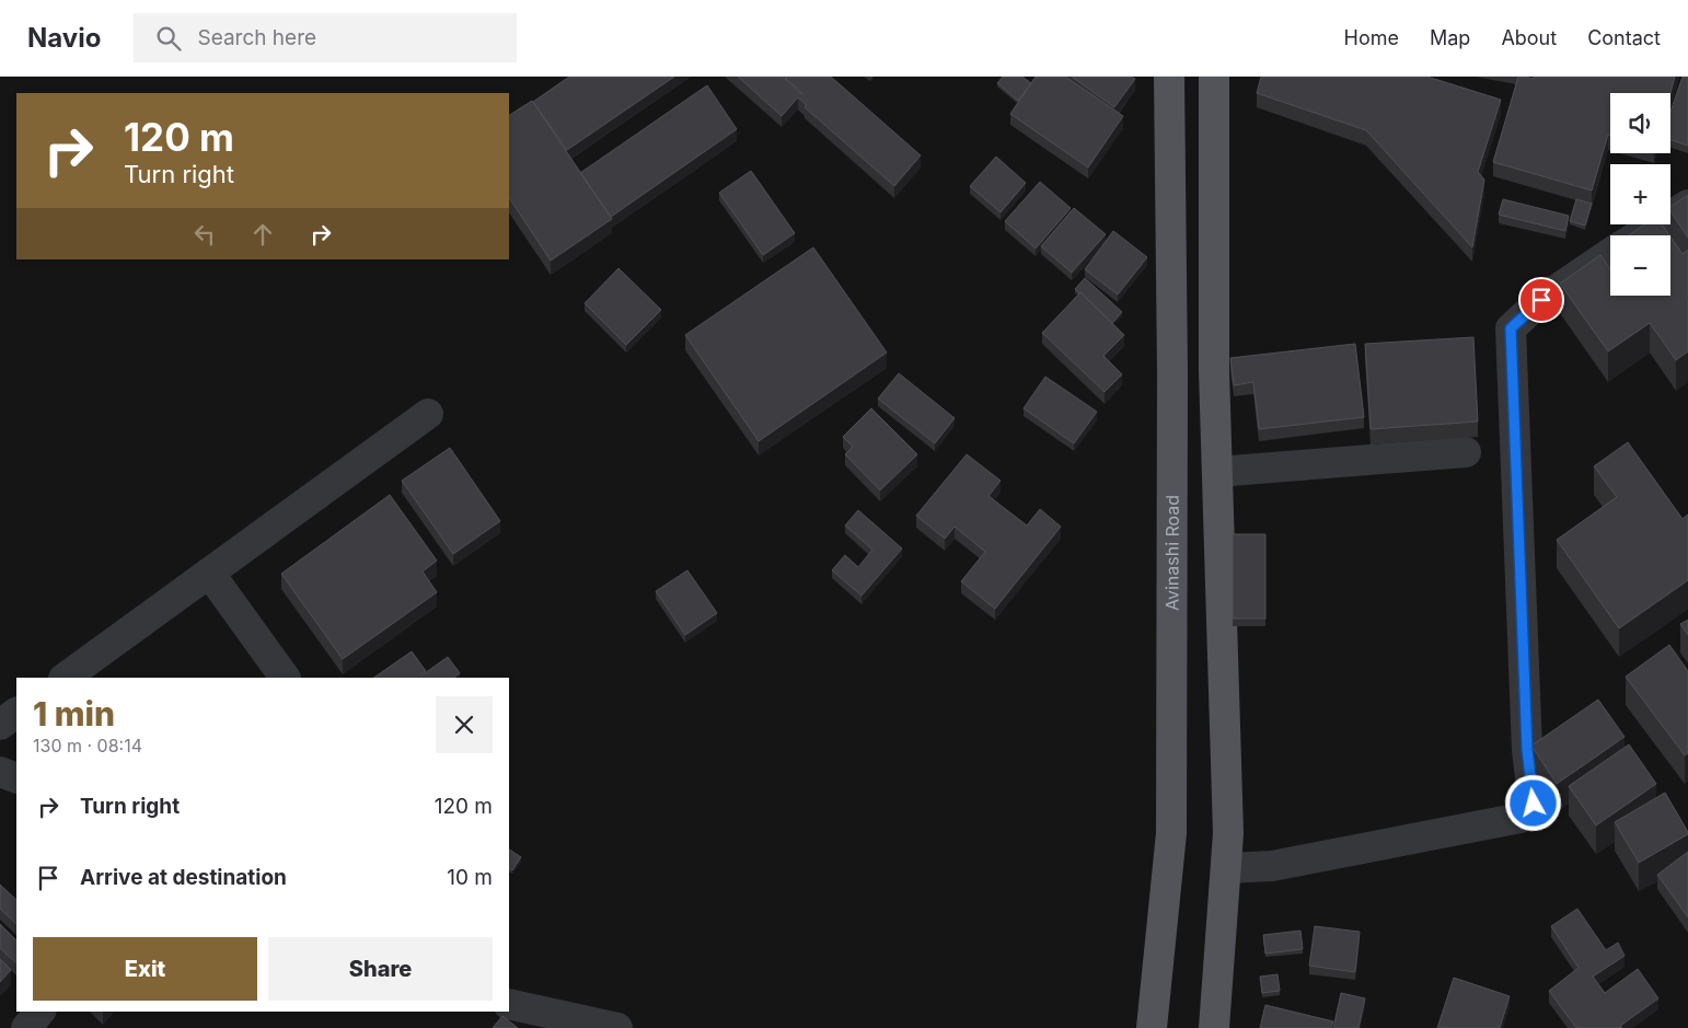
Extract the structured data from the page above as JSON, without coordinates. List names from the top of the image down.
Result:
{
  "streets": {
    "main road": ["Avinashi Road"]
  },
  "page": {
    "header": "Navio",
    "search": "Search here",
    "nav": [
      "Home",
      "Map",
      "About",
      "Contact"
    ],
    "map_buttons": ["+", "−"],
    "turn": ["120 m", "Turn right"],
    "heading": ["1 min", "130 m · 08:14"],
    "list": [
      {
        "name": "Turn right",
        "value": "120 m"
      },
      {
        "name": "Arrive at destination",
        "value": "10 m"
      }
    ],
    "buttons": ["Exit", "Share"]
  }
}
